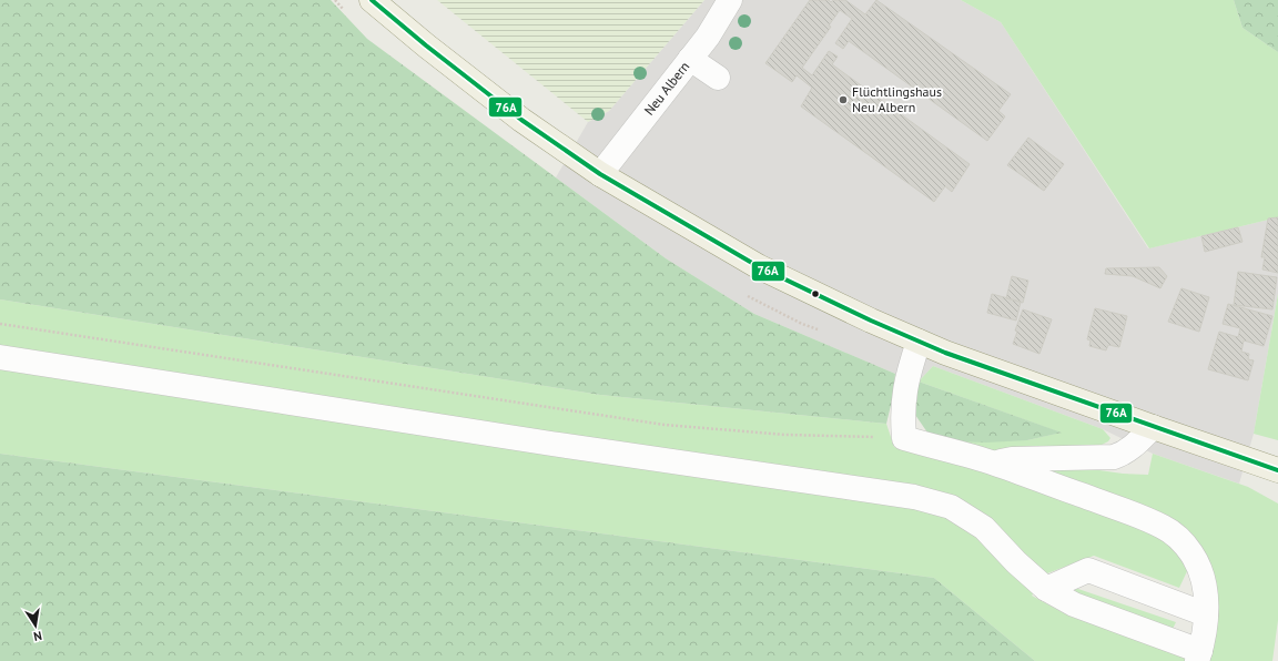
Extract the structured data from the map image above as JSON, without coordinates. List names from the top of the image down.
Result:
{
  "streets": {
    "street": ["Neu Albern"]
  },
  "places": ["Flüchtlingshaus Neu Albern"],
  "lines": ["transit line 76A"],
  "north": "bottom"
}
